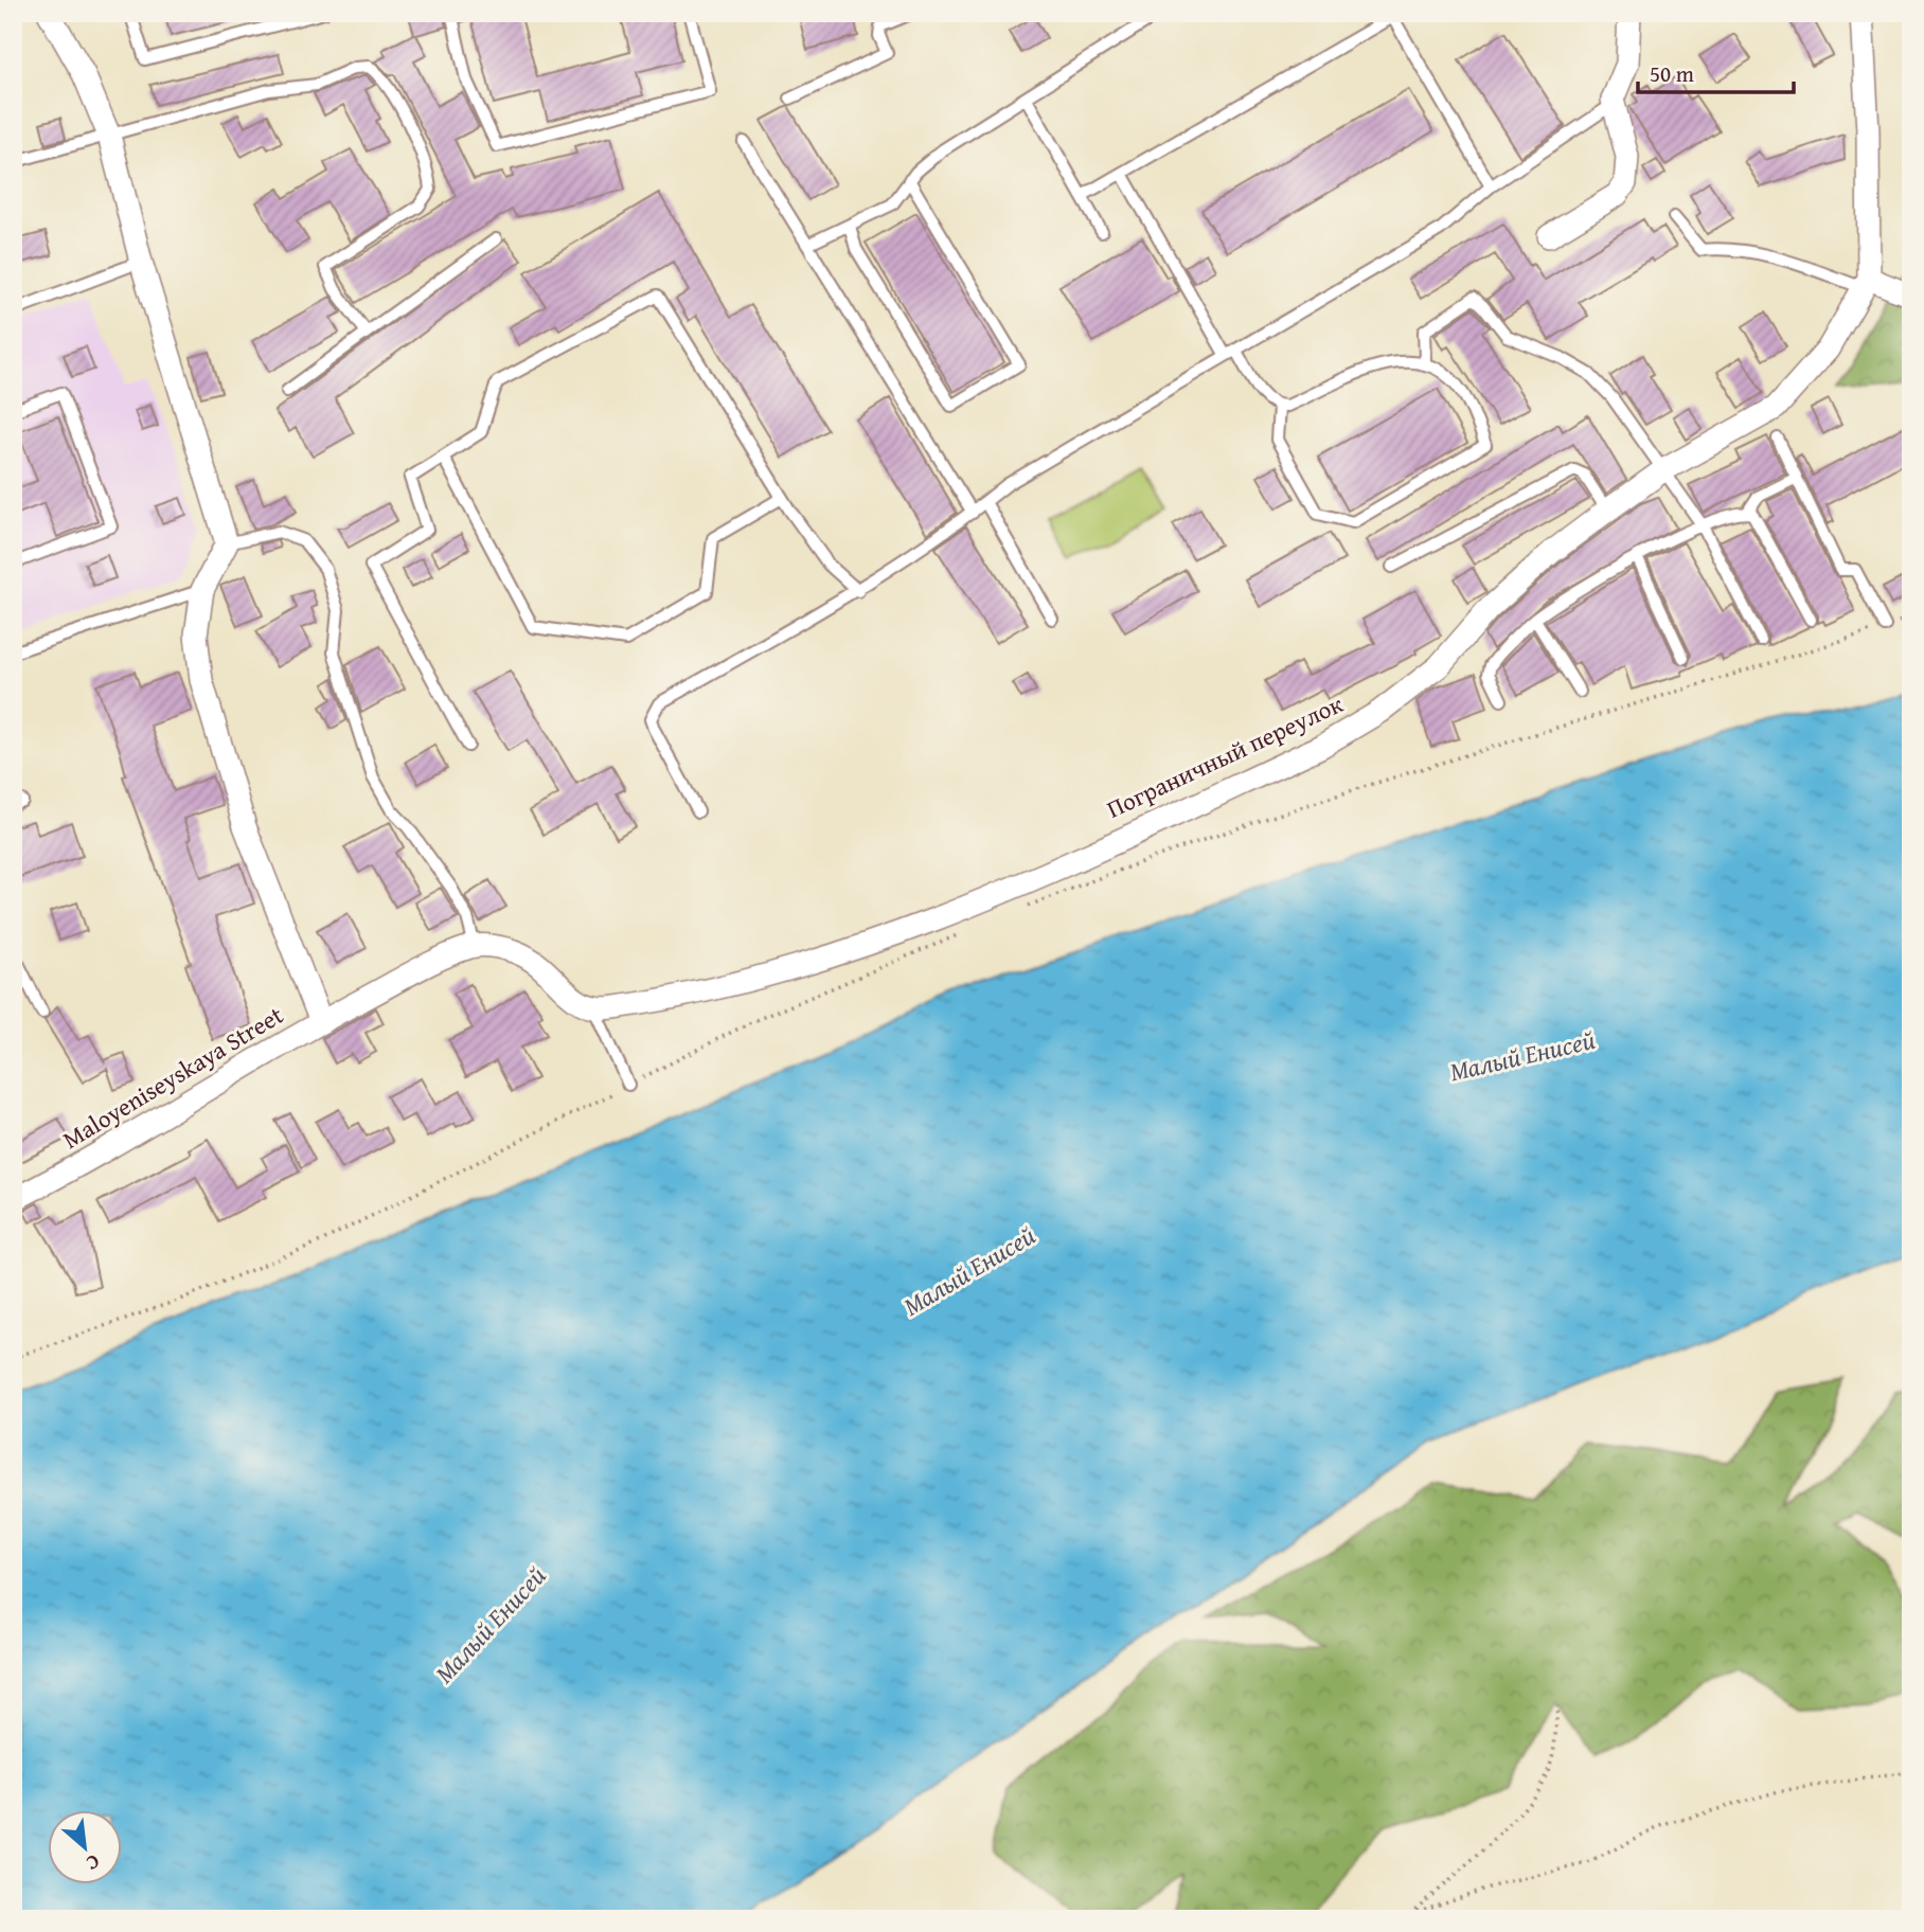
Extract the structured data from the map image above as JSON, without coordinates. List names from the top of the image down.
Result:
{
  "streets": {
    "street": ["Пограничный переулок", "Maloyeniseyskaya Street"]
  },
  "water": ["Малый Енисей"],
  "scale_bar": "50 m",
  "north": "bottom right"
}
